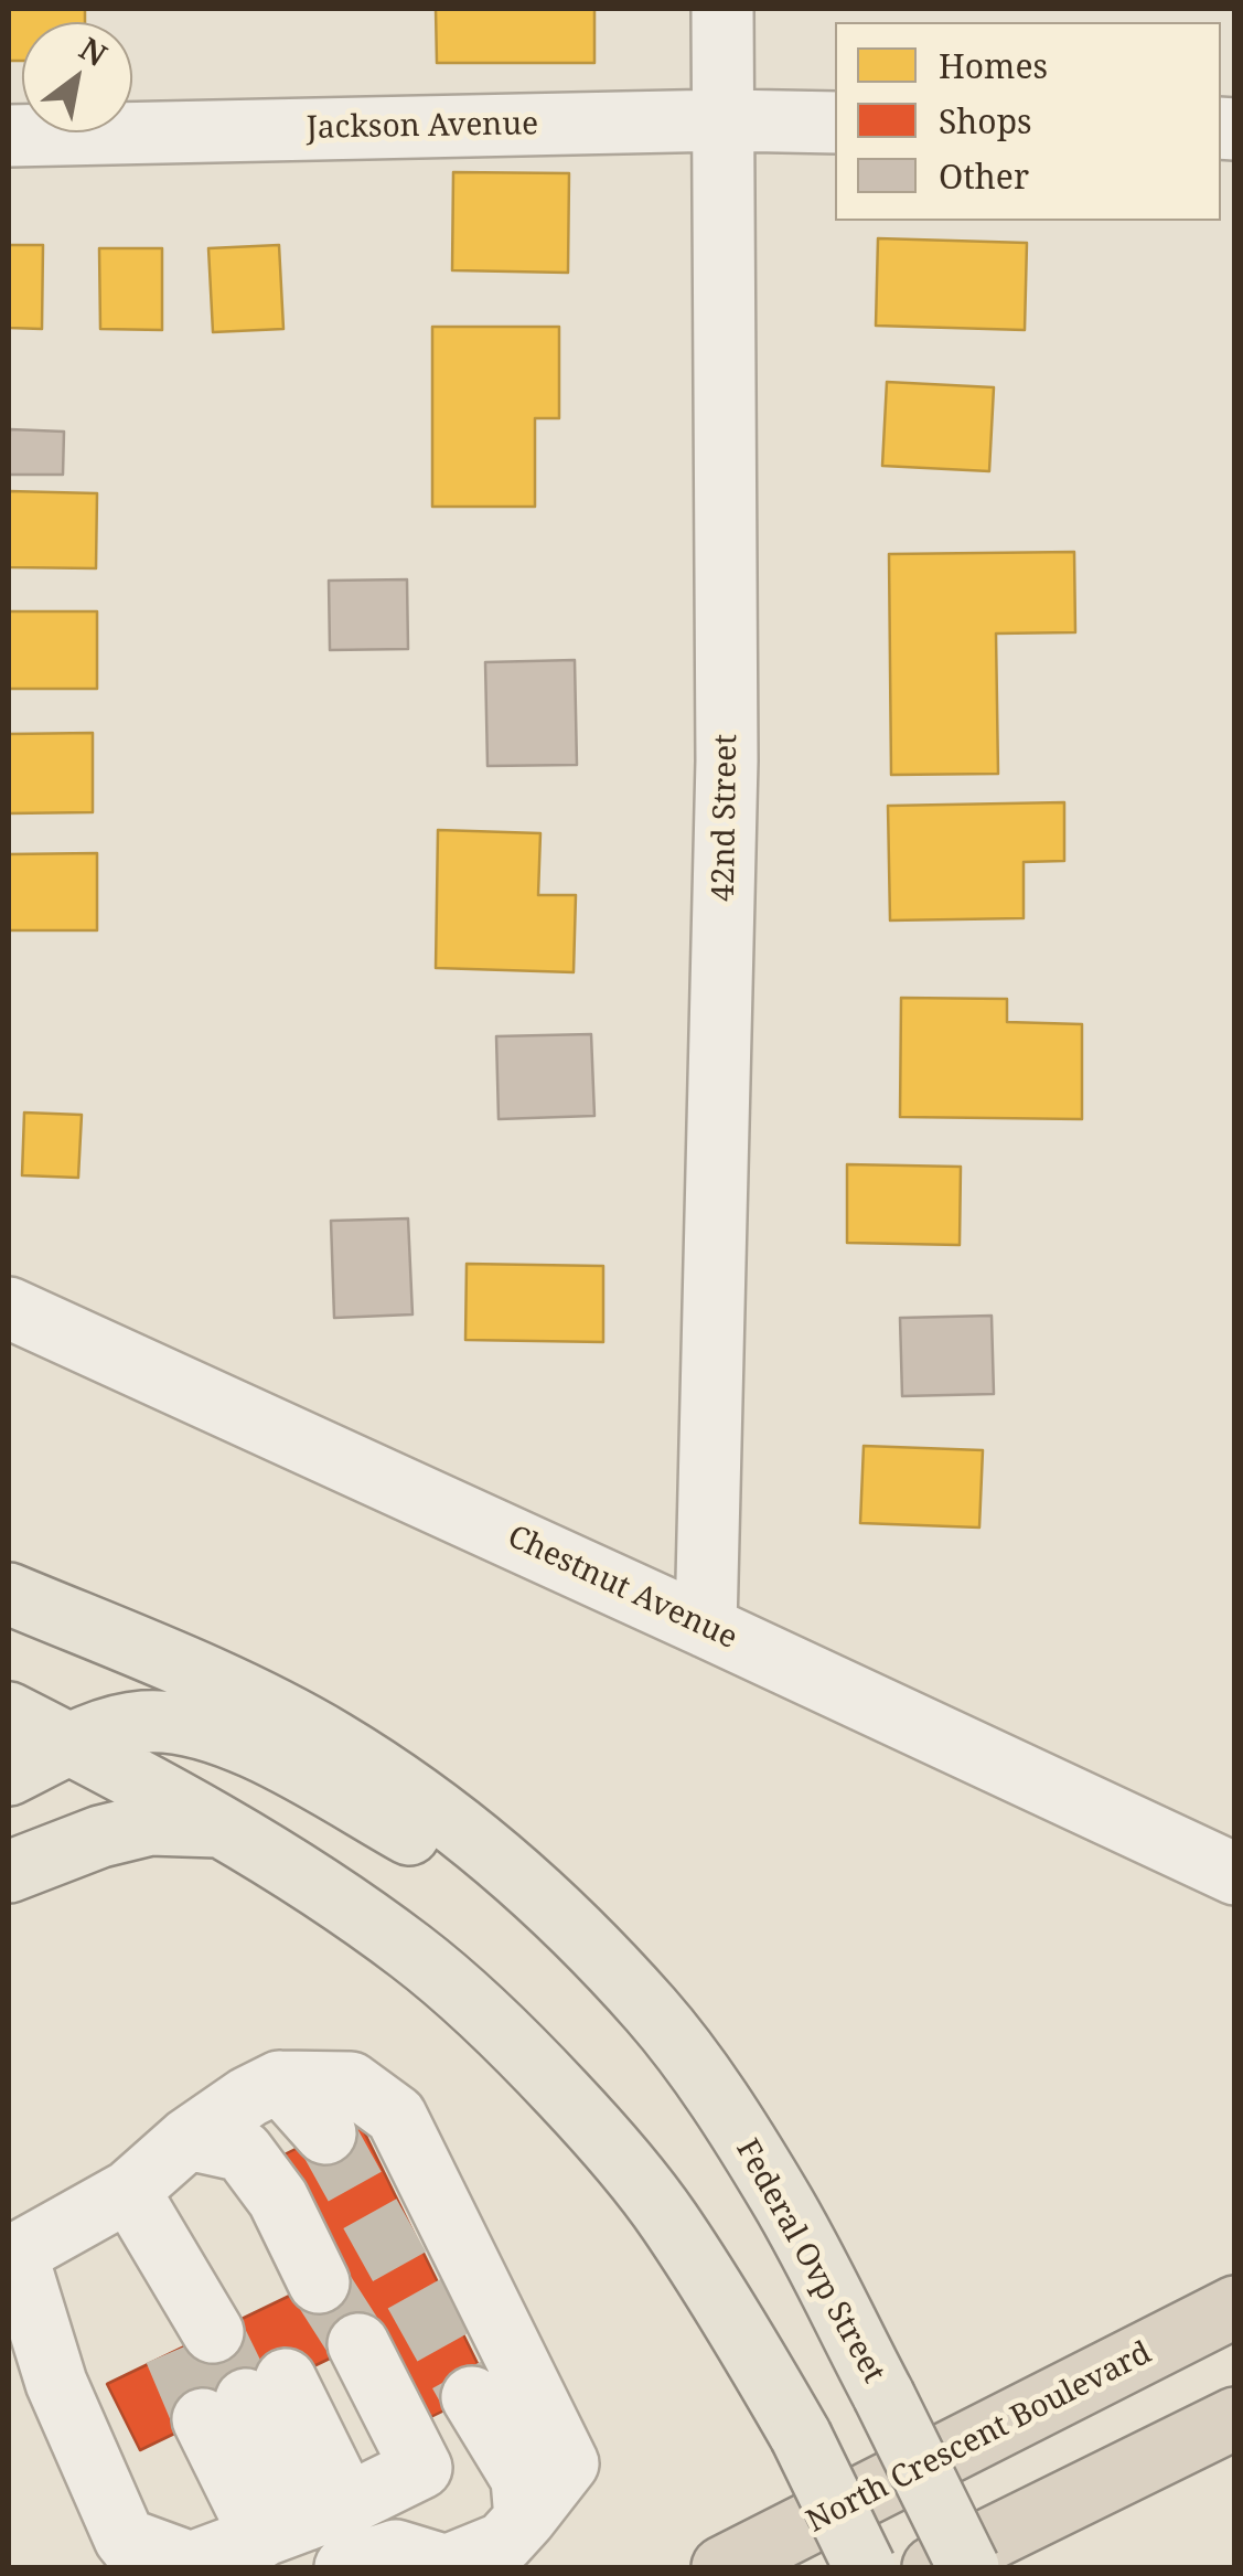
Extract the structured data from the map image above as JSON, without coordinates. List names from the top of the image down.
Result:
{
  "streets": {
    "highway": ["North Crescent Boulevard"],
    "main road": ["Federal Ovp Street"],
    "street": ["Jackson Avenue", "42nd Street", "Chestnut Avenue"]
  },
  "crossings": [
    ["Jackson Avenue", "42nd Street"],
    ["42nd Street", "Chestnut Avenue"]
  ],
  "legend": ["Homes", "Shops", "Other"],
  "north": "top right"
}
